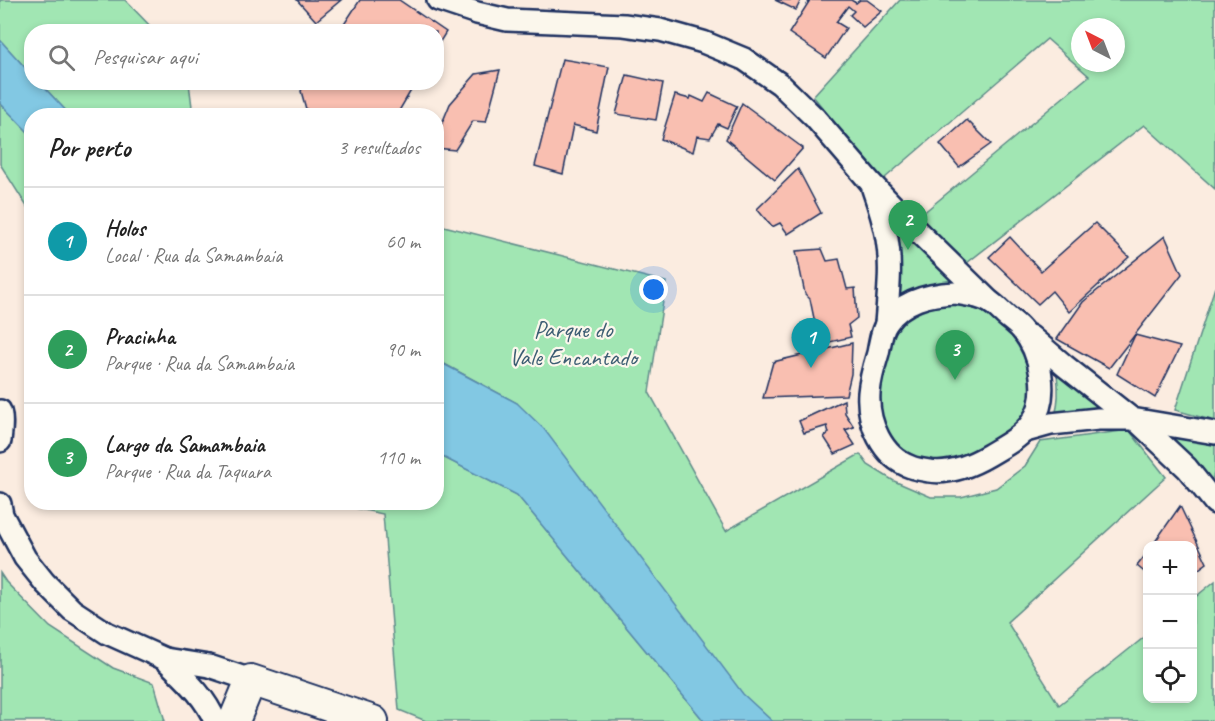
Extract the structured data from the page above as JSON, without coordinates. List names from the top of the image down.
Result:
{
  "parks": ["Parque do Vale Encantado"],
  "north": "top left",
  "page": {
    "search": "Pesquisar aqui",
    "heading": ["Por perto", "3 resultados"],
    "list": [
      {
        "mark": "1",
        "name": "Holos",
        "note": "Local · Rua da Samambaia",
        "value": "60 m"
      },
      {
        "mark": "2",
        "name": "Pracinha",
        "note": "Parque · Rua da Samambaia",
        "value": "90 m"
      },
      {
        "mark": "3",
        "name": "Largo da Samambaia",
        "note": "Parque · Rua da Taquara",
        "value": "110 m"
      }
    ],
    "pins": ["2", "1", "3"],
    "map_buttons": ["+", "−"]
  }
}
